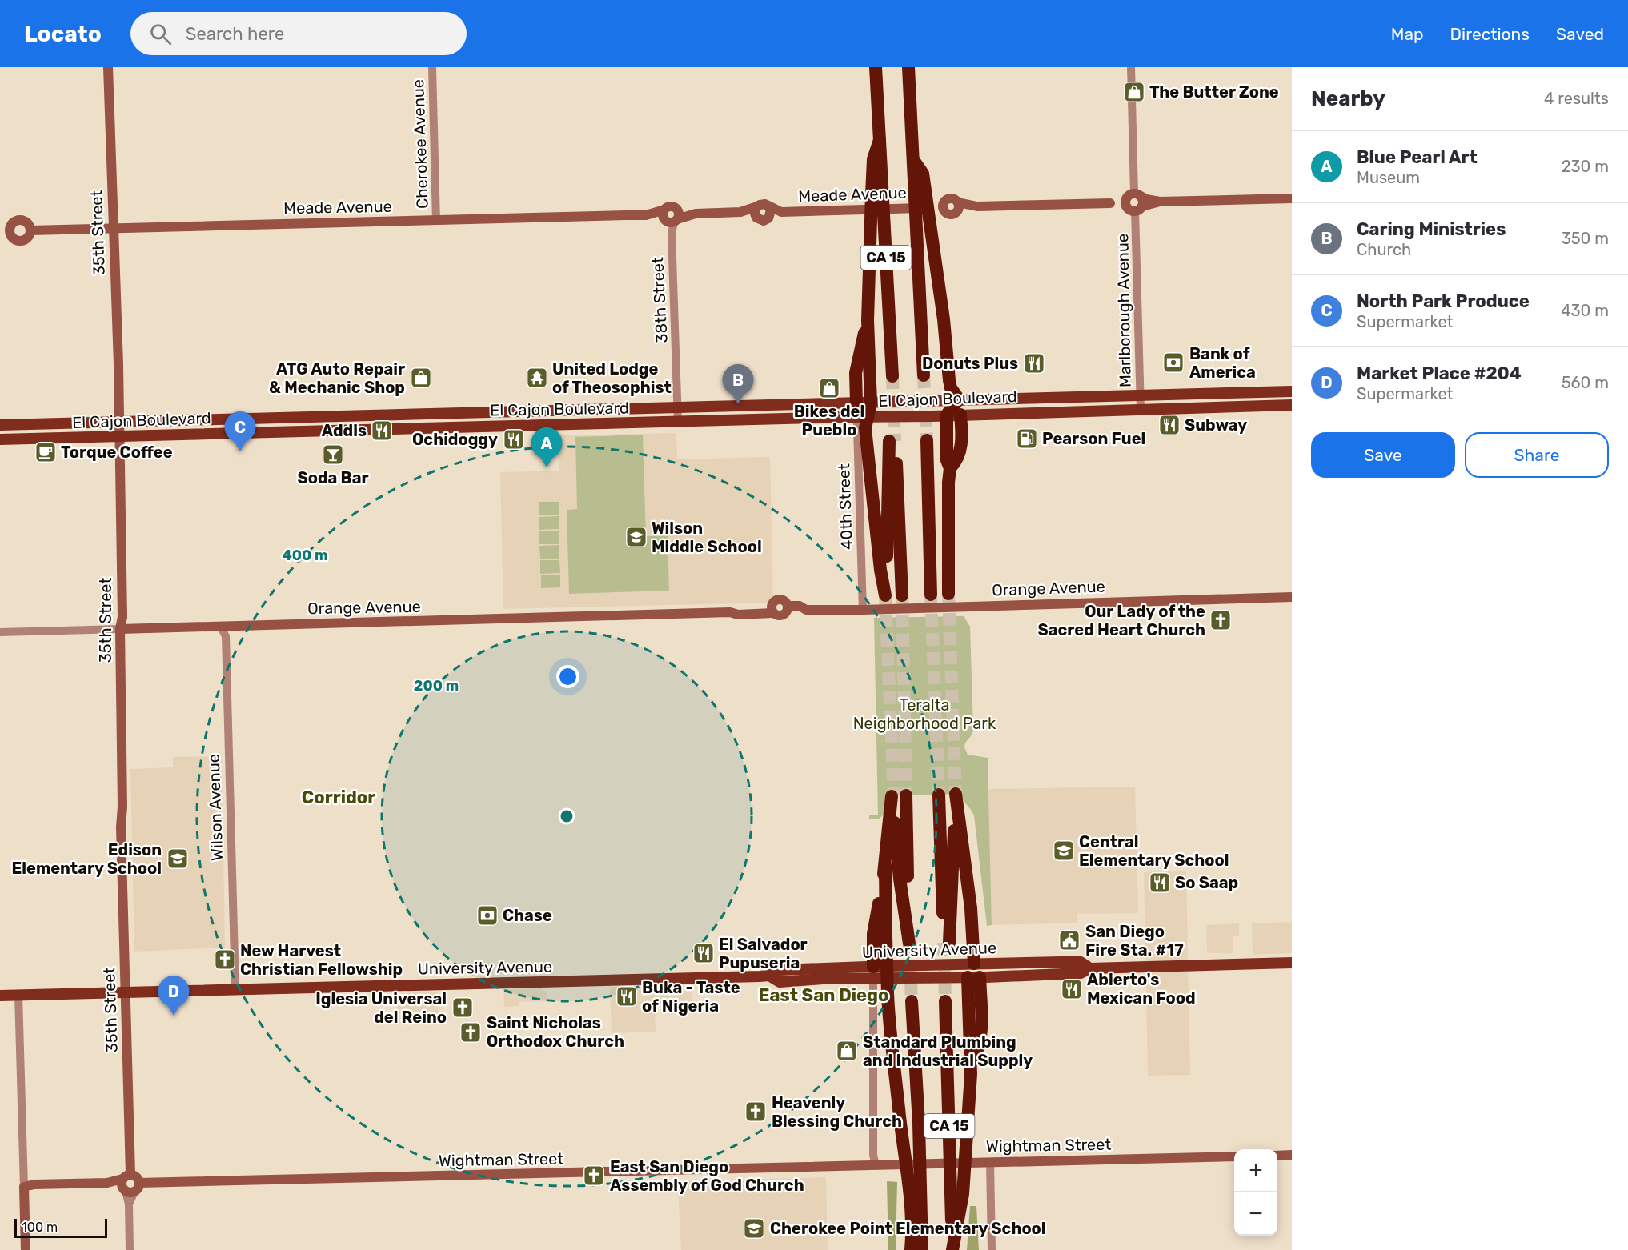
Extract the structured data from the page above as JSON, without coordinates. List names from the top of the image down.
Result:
{
  "streets": {
    "highway": ["CA 15"],
    "main road": [
      "Meade Avenue",
      "35th Street",
      "El Cajon Boulevard",
      "Orange Avenue",
      "University Avenue",
      "Wightman Street"
    ],
    "street": [
      "Cherokee Avenue",
      "38th Street",
      "Marlborough Avenue",
      "40th Street",
      "Wilson Avenue"
    ]
  },
  "crossings": [
    ["Cherokee Avenue", "Meade Avenue"],
    ["Meade Avenue", "35th Street"],
    ["Meade Avenue", "38th Street"],
    ["Meade Avenue", "Marlborough Avenue"],
    ["35th Street", "El Cajon Boulevard"],
    ["35th Street", "Orange Avenue"],
    ["35th Street", "University Avenue"],
    ["35th Street", "Wightman Street"],
    ["38th Street", "El Cajon Boulevard"],
    ["Marlborough Avenue", "El Cajon Boulevard"],
    ["El Cajon Boulevard", "40th Street"],
    ["40th Street", "Orange Avenue"],
    ["Orange Avenue", "Wilson Avenue"],
    ["Wilson Avenue", "University Avenue"]
  ],
  "districts": ["Corridor", "East San Diego"],
  "parks": ["Teralta Neighborhood Park"],
  "places": {
    "shop": [
      "The Butter Zone",
      "ATG Auto Repair & Mechanic Shop",
      "Bikes del Pueblo",
      "Standard Plumbing and Industrial Supply"
    ],
    "bank": ["Bank of America", "Chase"],
    "restaurant": [
      "Donuts Plus",
      "Subway",
      "Addis",
      "Ochidoggy",
      "So Saap",
      "El Salvador Pupuseria",
      "Abierto's Mexican Food",
      "Buka - Taste of Nigeria"
    ],
    "temple": ["United Lodge of Theosophist"],
    "fuel station": ["Pearson Fuel"],
    "cafe": ["Torque Coffee"],
    "bar": ["Soda Bar"],
    "school or university": [
      "Wilson Middle School",
      "Central Elementary School",
      "Edison Elementary School",
      "Cherokee Point Elementary School"
    ],
    "church": [
      "Our Lady of the Sacred Heart Church",
      "New Harvest Christian Fellowship",
      "Iglesia Universal del Reino",
      "Saint Nicholas Orthodox Church",
      "Heavenly Blessing Church",
      "East San Diego Assembly of God Church"
    ],
    "public building": ["San Diego Fire Sta. #17"]
  },
  "scale_bar": "100 m",
  "page": {
    "header": "Locato",
    "search": "Search here",
    "nav": ["Map", "Directions", "Saved"],
    "heading": ["Nearby", "4 results"],
    "list": [
      {
        "mark": "A",
        "name": "Blue Pearl Art",
        "note": "Museum",
        "value": "230 m"
      },
      {
        "mark": "B",
        "name": "Caring Ministries",
        "note": "Church",
        "value": "350 m"
      },
      {
        "mark": "C",
        "name": "North Park Produce",
        "note": "Supermarket",
        "value": "430 m"
      },
      {
        "mark": "D",
        "name": "Market Place #204",
        "note": "Supermarket",
        "value": "560 m"
      }
    ],
    "pins": [
      "B",
      "C",
      "A",
      "D"
    ],
    "buttons": ["Save", "Share"],
    "map_buttons": ["+", "−"],
    "scale": "100 m"
  },
  "rings": ["400 m", "200 m"]
}
